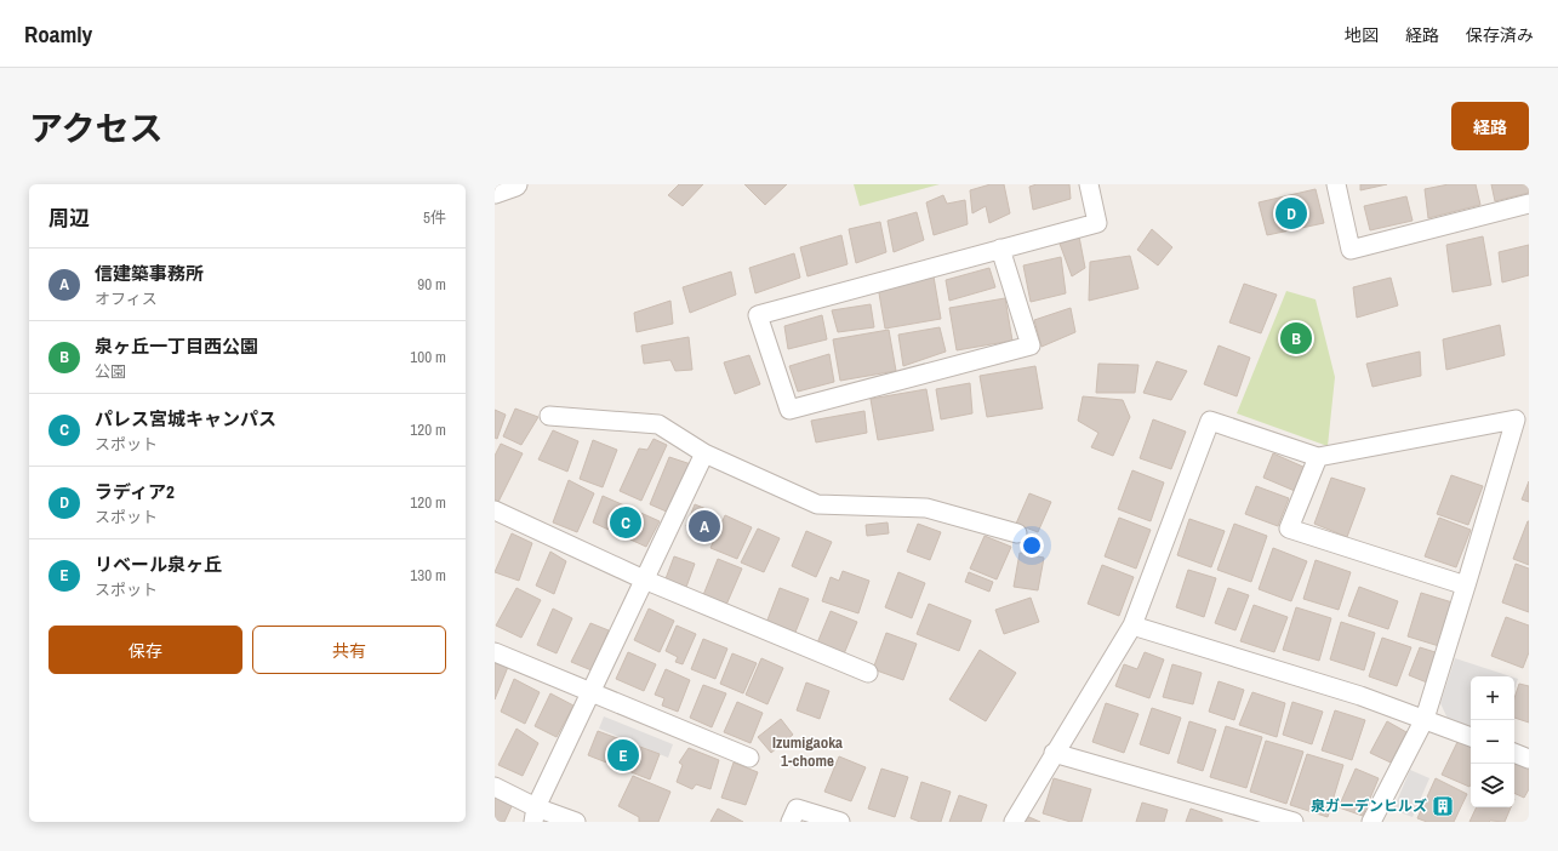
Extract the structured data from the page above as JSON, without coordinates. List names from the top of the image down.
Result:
{
  "districts": ["Izumigaoka 1-chome"],
  "places": {
    "building": ["泉ガーデンヒルズ"]
  },
  "page": {
    "header": "Roamly",
    "nav": ["地図", "経路", "保存済み"],
    "title": "アクセス",
    "buttons": [
      "経路",
      ["保存", "共有"]
    ],
    "heading": ["周辺", "5件"],
    "pins": [
      "D",
      "B",
      "C",
      "A",
      "E"
    ],
    "list": [
      {
        "mark": "A",
        "name": "信建築事務所",
        "note": "オフィス",
        "value": "90 m"
      },
      {
        "mark": "B",
        "name": "泉ヶ丘一丁目西公園",
        "note": "公園",
        "value": "100 m"
      },
      {
        "mark": "C",
        "name": "パレス宮城キャンパス",
        "note": "スポット",
        "value": "120 m"
      },
      {
        "mark": "D",
        "name": "ラディア2",
        "note": "スポット",
        "value": "120 m"
      },
      {
        "mark": "E",
        "name": "リベール泉ヶ丘",
        "note": "スポット",
        "value": "130 m"
      }
    ],
    "map_buttons": ["+", "−"]
  }
}
